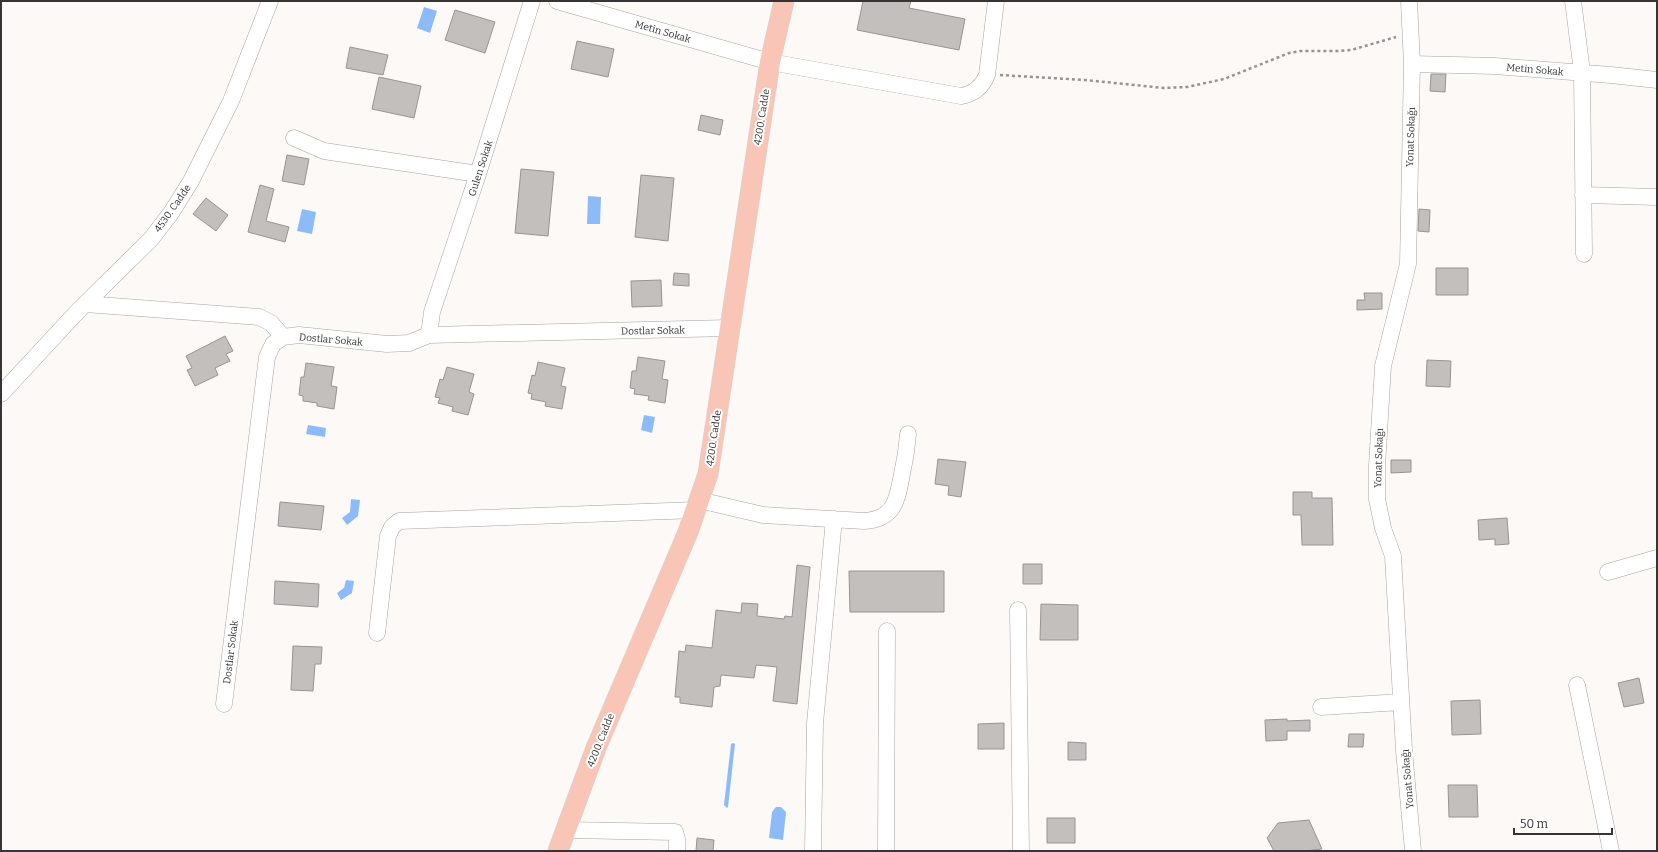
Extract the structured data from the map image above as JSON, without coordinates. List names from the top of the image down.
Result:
{
  "streets": {
    "main road": ["4200. Cadde"],
    "street": [
      "Metin Sokak",
      "Yonat Sokağı",
      "Gulen Sokak",
      "4530. Cadde",
      "Dostlar Sokak"
    ]
  },
  "crossings": [
    ["Metin Sokak", "4200. Cadde"],
    ["Metin Sokak", "Yonat Sokağı"],
    ["4200. Cadde", "Dostlar Sokak"],
    ["Gulen Sokak", "Dostlar Sokak"]
  ],
  "scale_bar": "50 m"
}
